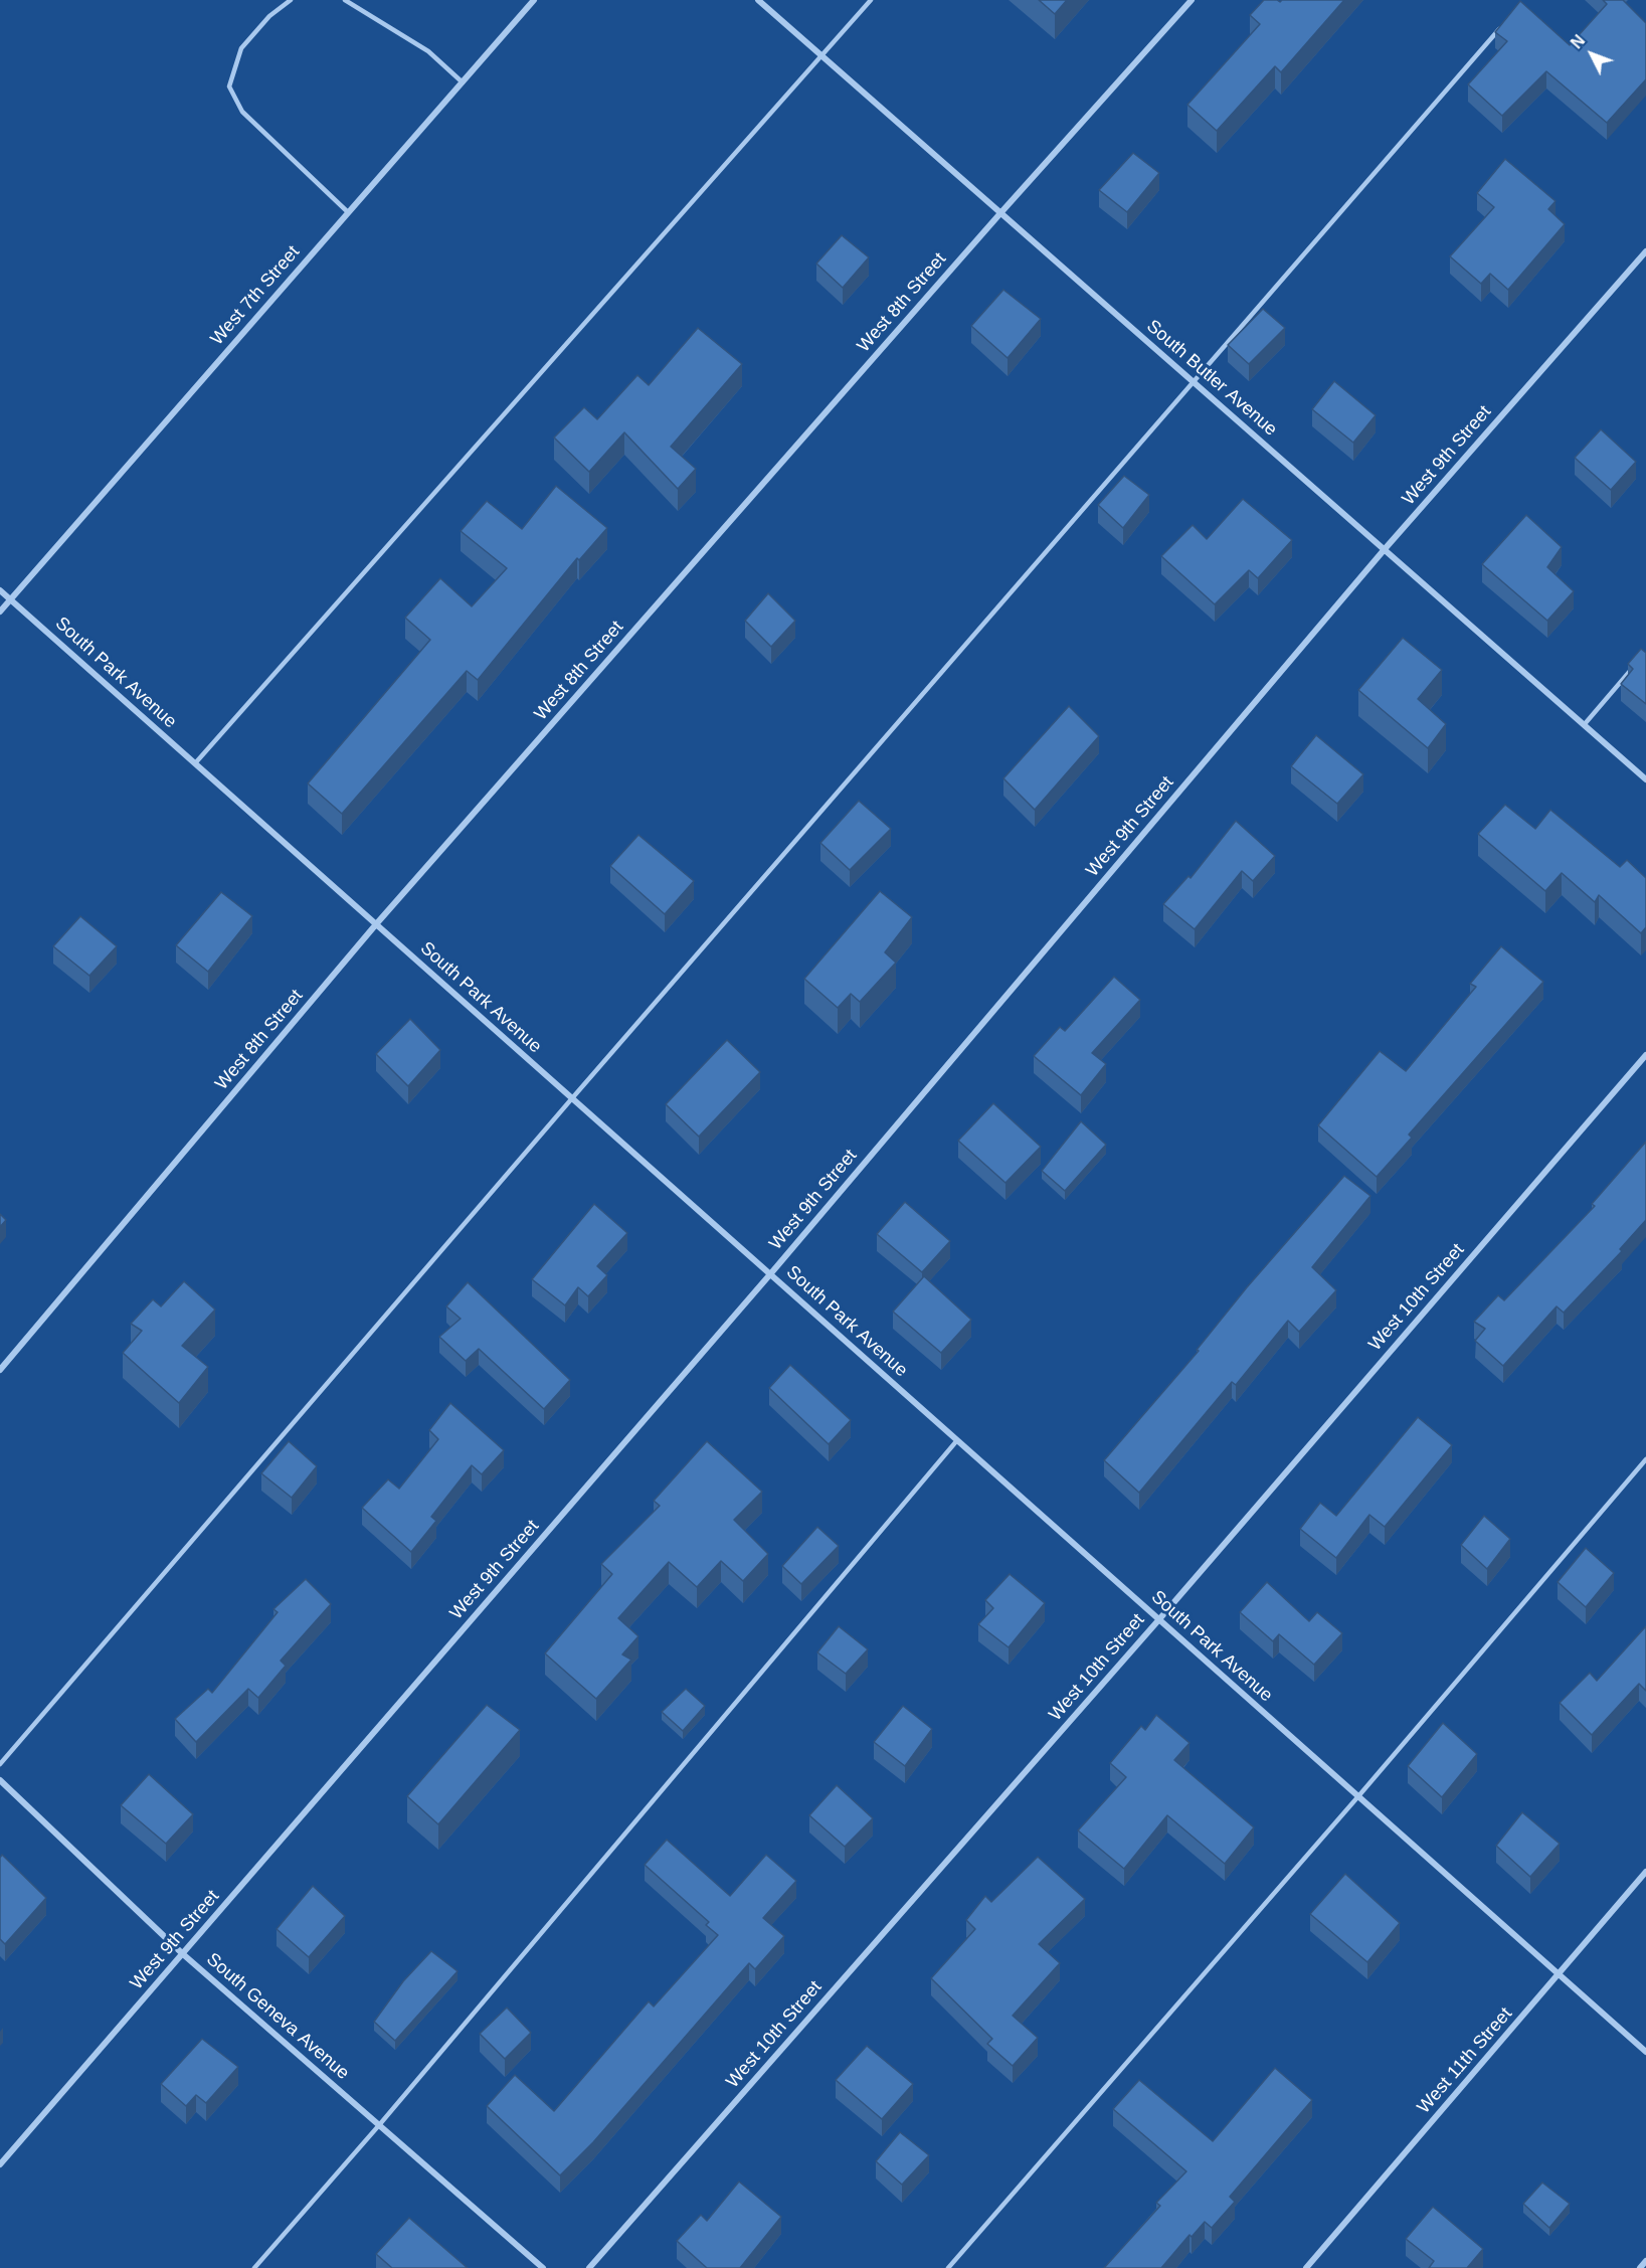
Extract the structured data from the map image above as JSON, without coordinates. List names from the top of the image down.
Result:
{
  "streets": {
    "street": [
      "West 7th Street",
      "West 8th Street",
      "South Butler Avenue",
      "West 9th Street",
      "South Park Avenue",
      "West 10th Street",
      "South Geneva Avenue",
      "West 11th Street"
    ]
  },
  "crossings": [
    ["West 7th Street", "South Park Avenue"],
    ["West 8th Street", "South Butler Avenue"],
    ["West 8th Street", "South Park Avenue"],
    ["South Butler Avenue", "West 9th Street"],
    ["West 9th Street", "South Park Avenue"],
    ["West 9th Street", "South Geneva Avenue"],
    ["South Park Avenue", "West 10th Street"],
    ["South Park Avenue", "West 11th Street"]
  ],
  "north": "top left"
}
